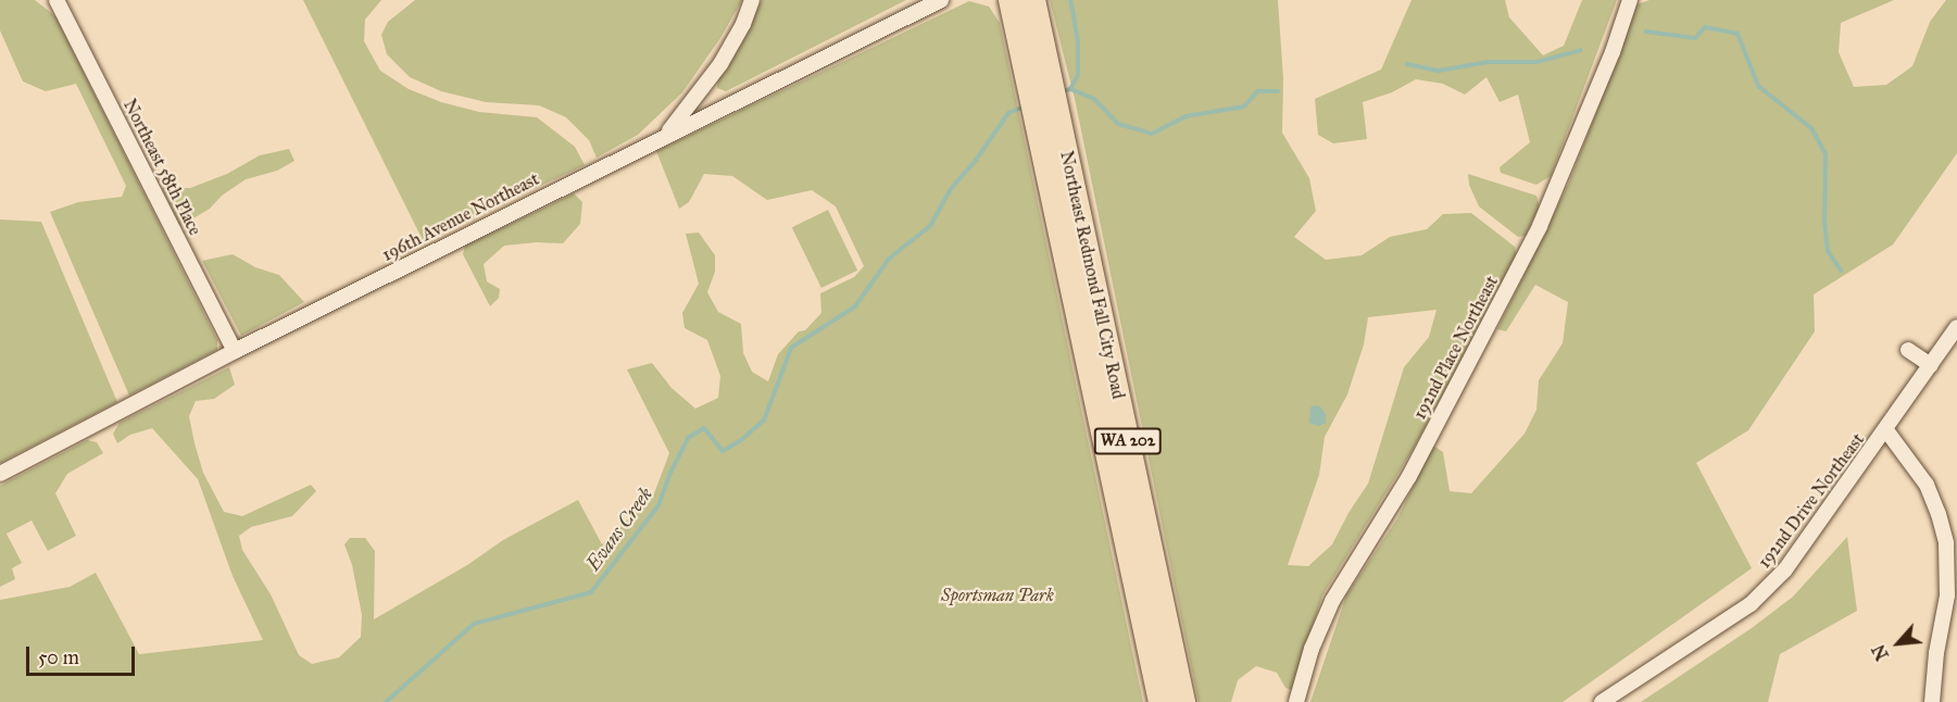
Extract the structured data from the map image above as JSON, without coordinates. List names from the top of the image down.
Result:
{
  "streets": {
    "main road": ["Northeast Redmond Fall City Road", "WA 202"],
    "street": [
      "Northeast 58th Place",
      "196th Avenue Northeast",
      "192nd Place Northeast",
      "192nd Drive Northeast"
    ]
  },
  "crossings": [
    ["Northeast 58th Place", "196th Avenue Northeast"]
  ],
  "water": ["Evans Creek"],
  "parks": ["Sportsman Park"],
  "scale_bar": "50 m",
  "north": "bottom left"
}
